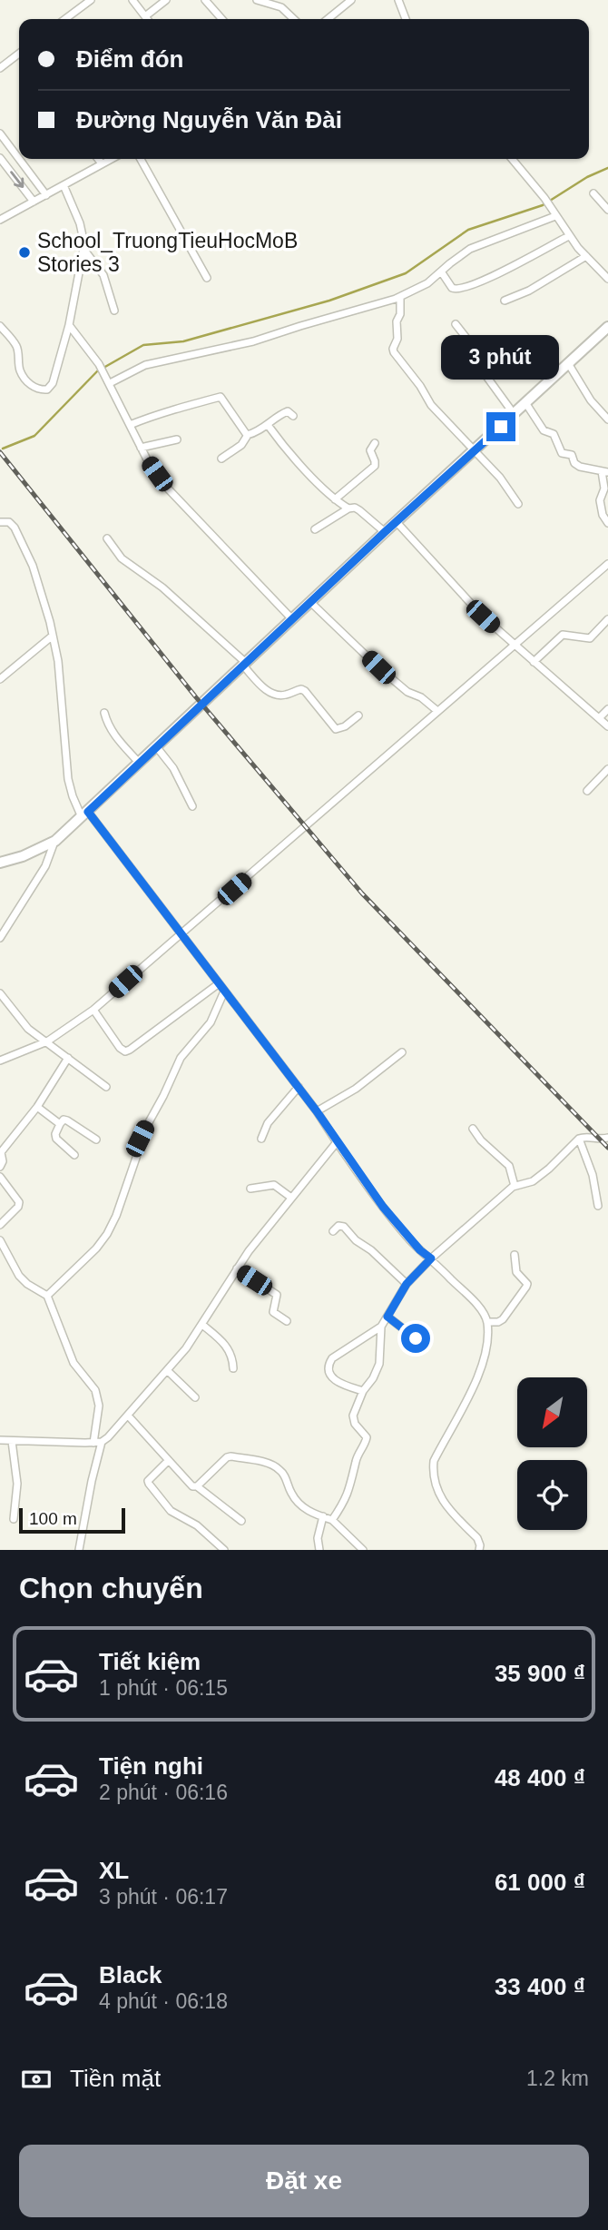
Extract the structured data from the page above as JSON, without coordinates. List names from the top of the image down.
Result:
{
  "places": ["School_TruongTieuHocMoB Stories 3"],
  "scale_bar": "100 m",
  "north": "bottom left",
  "page": {
    "banner": ["Điểm đón", "Đường Nguyễn Văn Đài"],
    "bubble": "3 phút",
    "scale": "100 m",
    "heading": "Chọn chuyến",
    "list": [
      {
        "name": "Tiết kiệm",
        "note": "1 phút · 06:15",
        "value": "35 900 ₫"
      },
      {
        "name": "Tiện nghi",
        "note": "2 phút · 06:16",
        "value": "48 400 ₫"
      },
      {
        "name": "XL",
        "note": "3 phút · 06:17",
        "value": "61 000 ₫"
      },
      {
        "name": "Black",
        "note": "4 phút · 06:18",
        "value": "33 400 ₫"
      }
    ],
    "pay": ["Tiền mặt", "1.2 km"],
    "buttons": "Đặt xe"
  }
}
